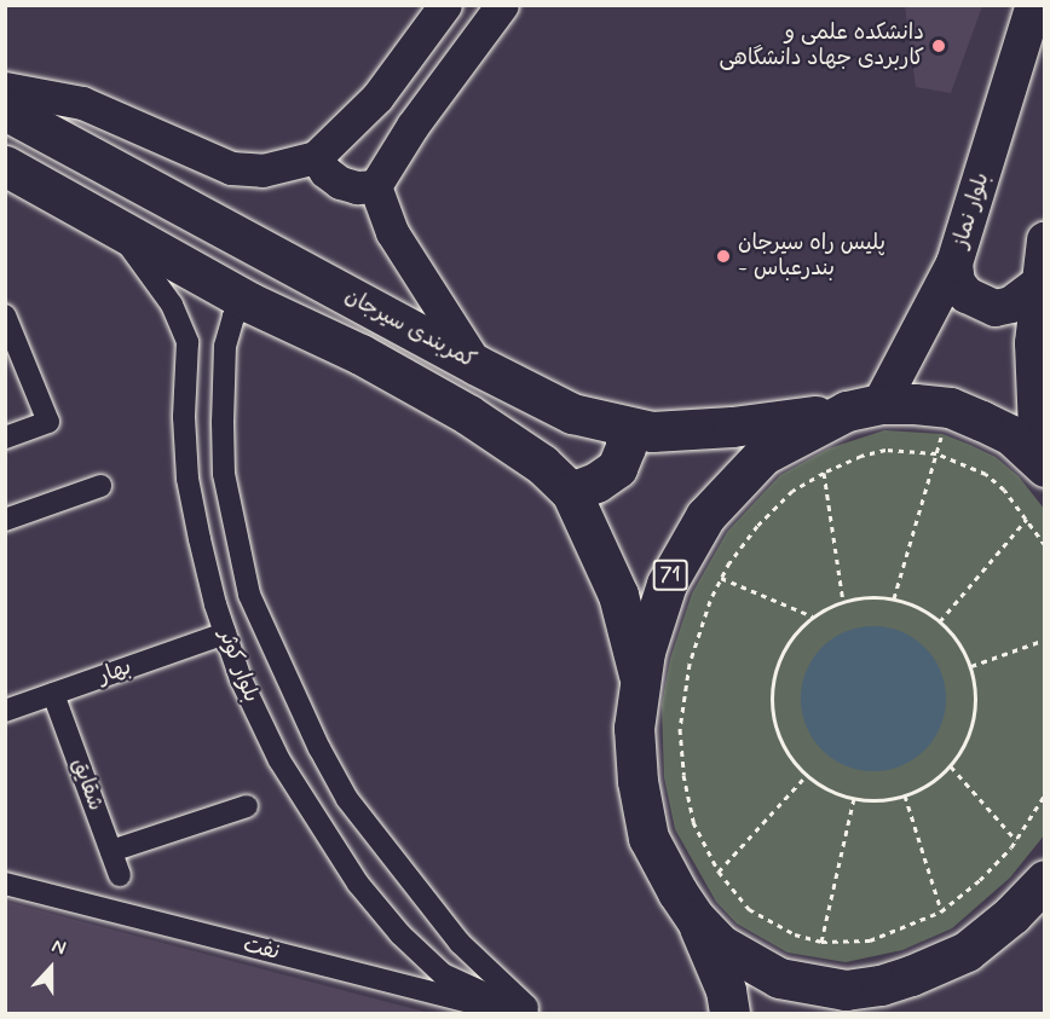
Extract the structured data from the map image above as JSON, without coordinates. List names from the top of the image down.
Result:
{
  "streets": {
    "highway": ["کمربندی سیرجان", "71"],
    "main road": ["بلوار نماز"],
    "street": [
      "بلوار کوثر",
      "بهار",
      "شقایق",
      "نفت"
    ]
  },
  "crossings": [
    ["بلوار نماز", "کمربندی سیرجان"],
    ["بلوار نماز", "71"],
    ["کمربندی سیرجان", "71"],
    ["کمربندی سیرجان", "بلوار کوثر"],
    ["بلوار کوثر", "بهار"],
    ["بهار", "شقایق"]
  ],
  "places": ["دانشکده علمی و کاربردی جهاد دانشگاهی", "پلیس راه سیرجان - بندرعباس"],
  "north": "top"
}
